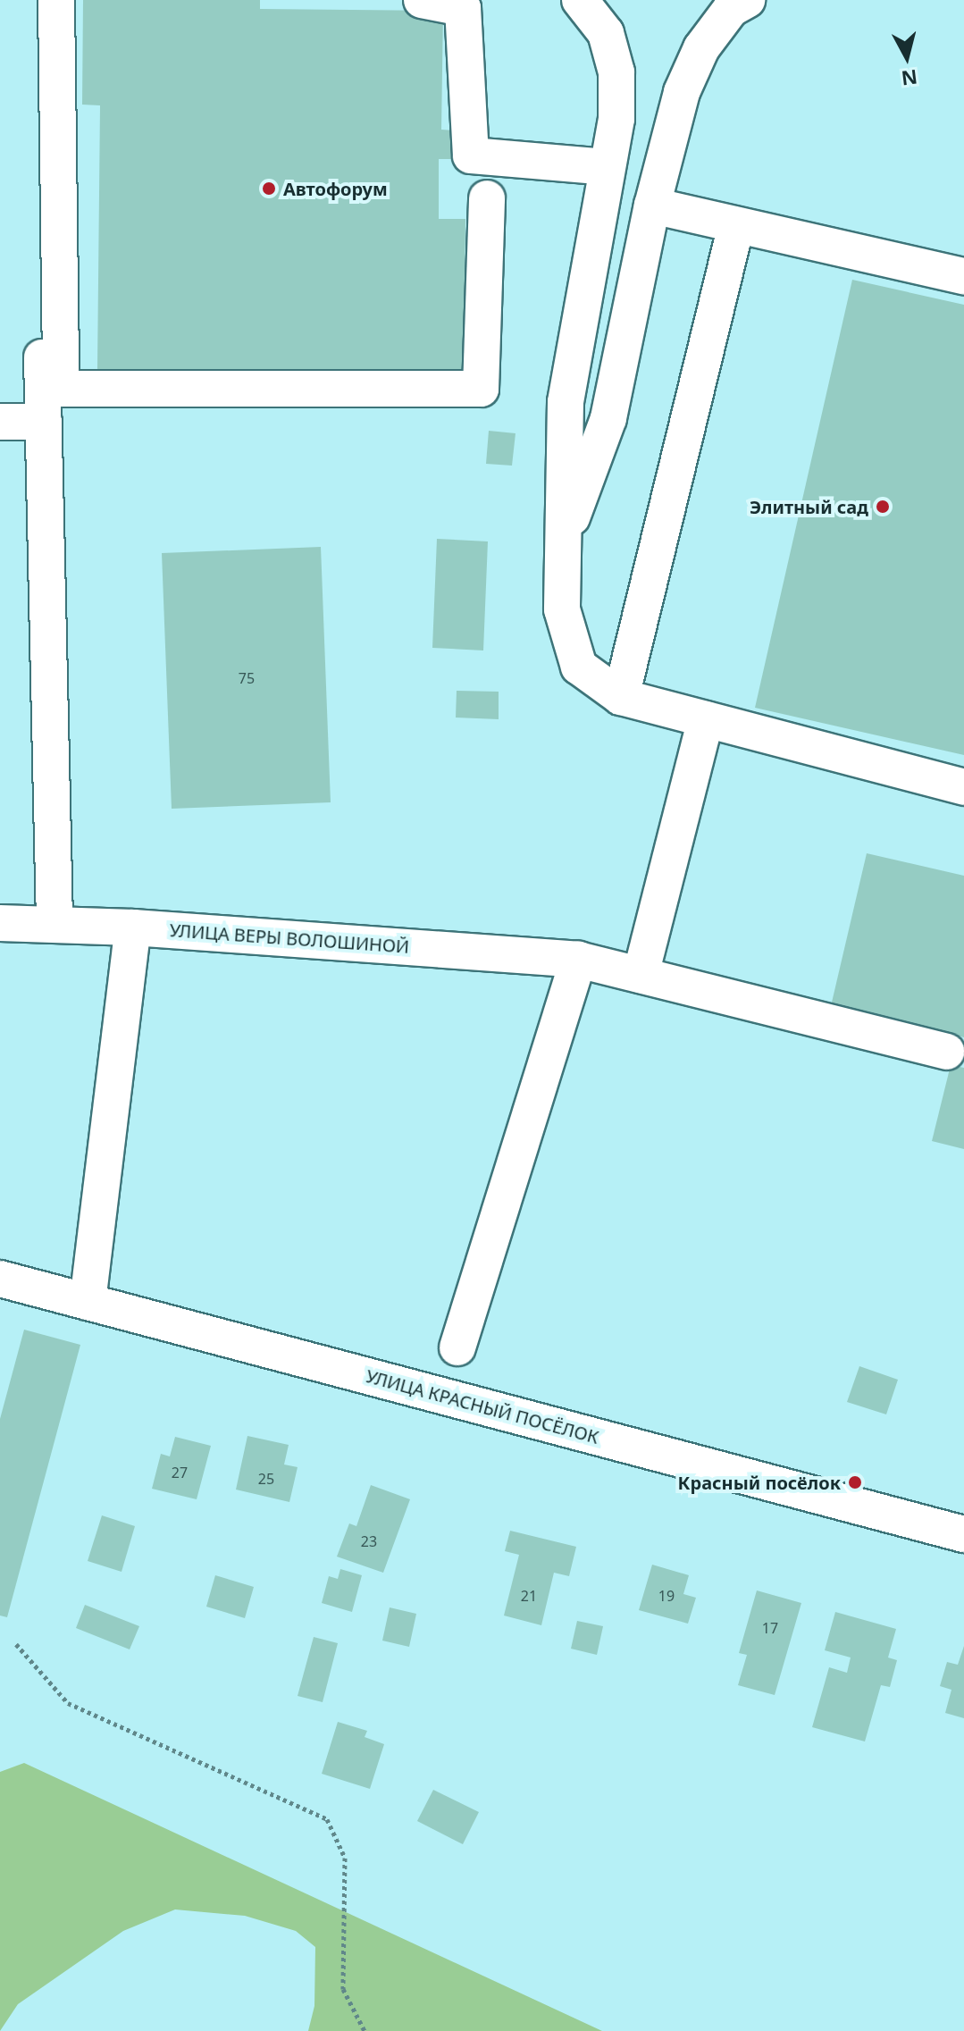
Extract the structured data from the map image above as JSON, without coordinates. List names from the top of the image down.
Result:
{
  "streets": {
    "street": ["УЛИЦА ВЕРЫ ВОЛОШИНОЙ", "УЛИЦА КРАСНЫЙ ПОСЁЛОК"]
  },
  "places": ["Автофорум", "Элитный сад", "Красный посёлок"],
  "house_numbers": [
    "75",
    "27",
    "25",
    "23",
    "21",
    "19",
    "17"
  ],
  "north": "bottom"
}
